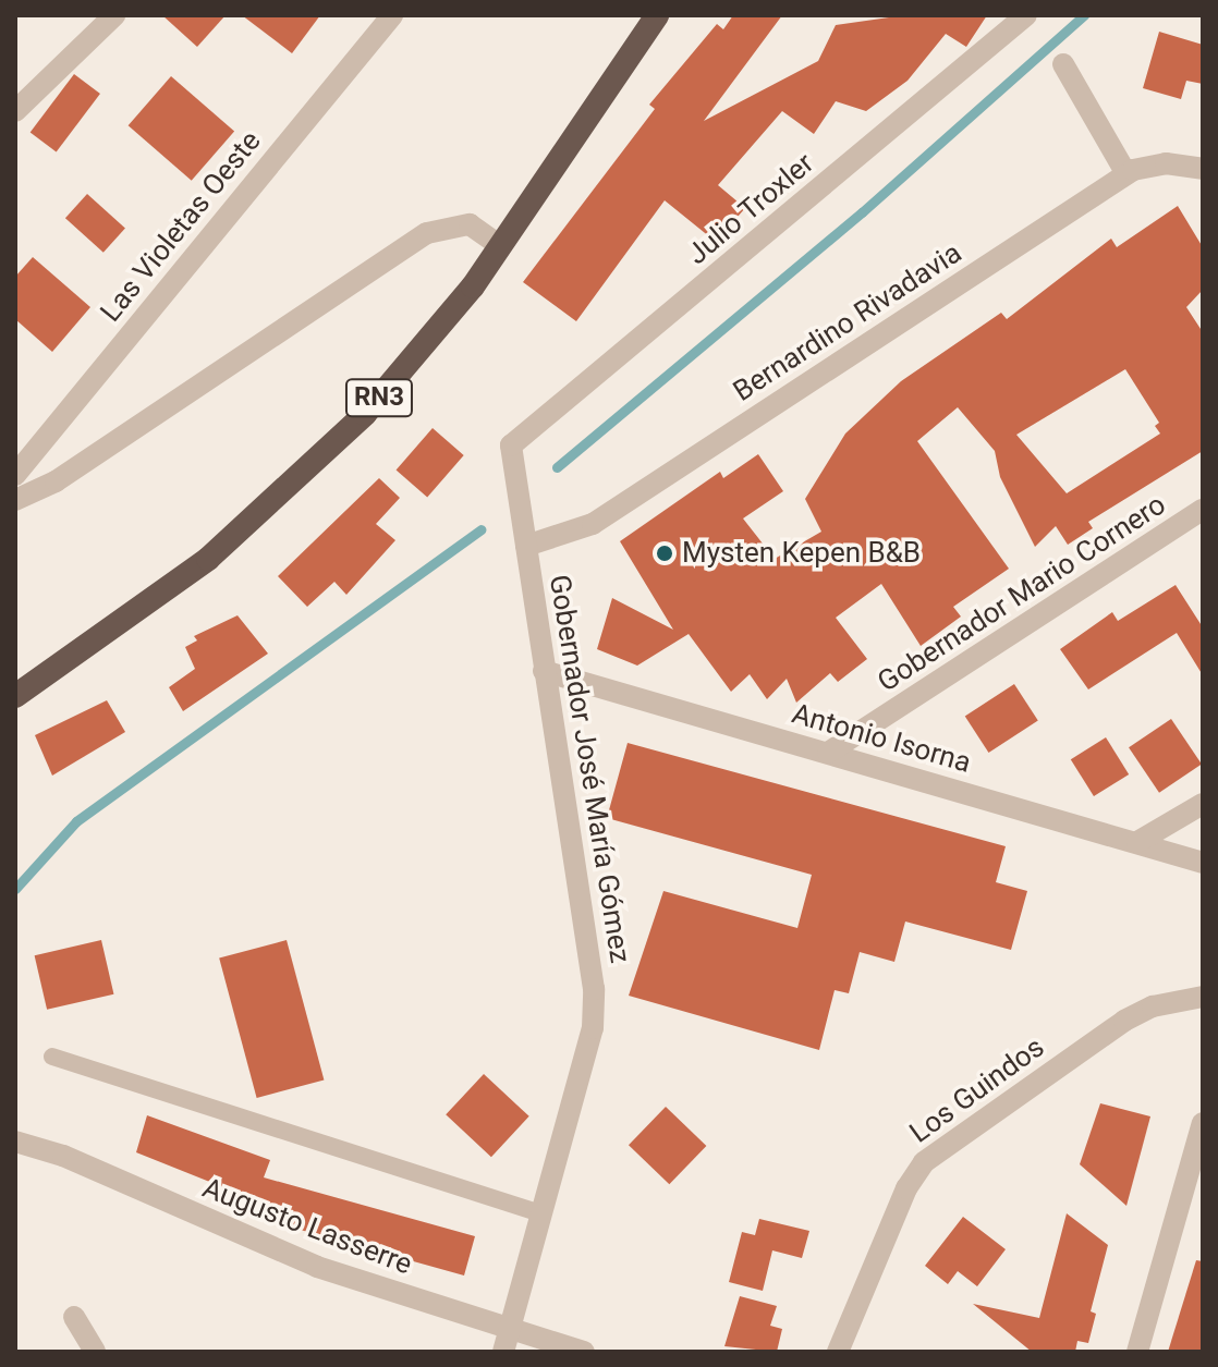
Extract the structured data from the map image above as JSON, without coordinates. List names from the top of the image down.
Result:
{
  "streets": {
    "highway": ["RN3"],
    "street": [
      "Julio Troxler",
      "Las Violetas Oeste",
      "Bernardino Rivadavia",
      "Gobernador Mario Cornero",
      "Antonio Isorna",
      "Gobernador José María Gómez",
      "Los Guindos",
      "Augusto Lasserre"
    ]
  },
  "crossings": [
    ["Julio Troxler", "Gobernador José María Gómez"],
    ["Bernardino Rivadavia", "Gobernador José María Gómez"],
    ["Gobernador Mario Cornero", "Antonio Isorna"],
    ["Antonio Isorna", "Gobernador José María Gómez"],
    ["Gobernador José María Gómez", "Augusto Lasserre"]
  ],
  "places": ["Mysten Kepen B&B"]
}
